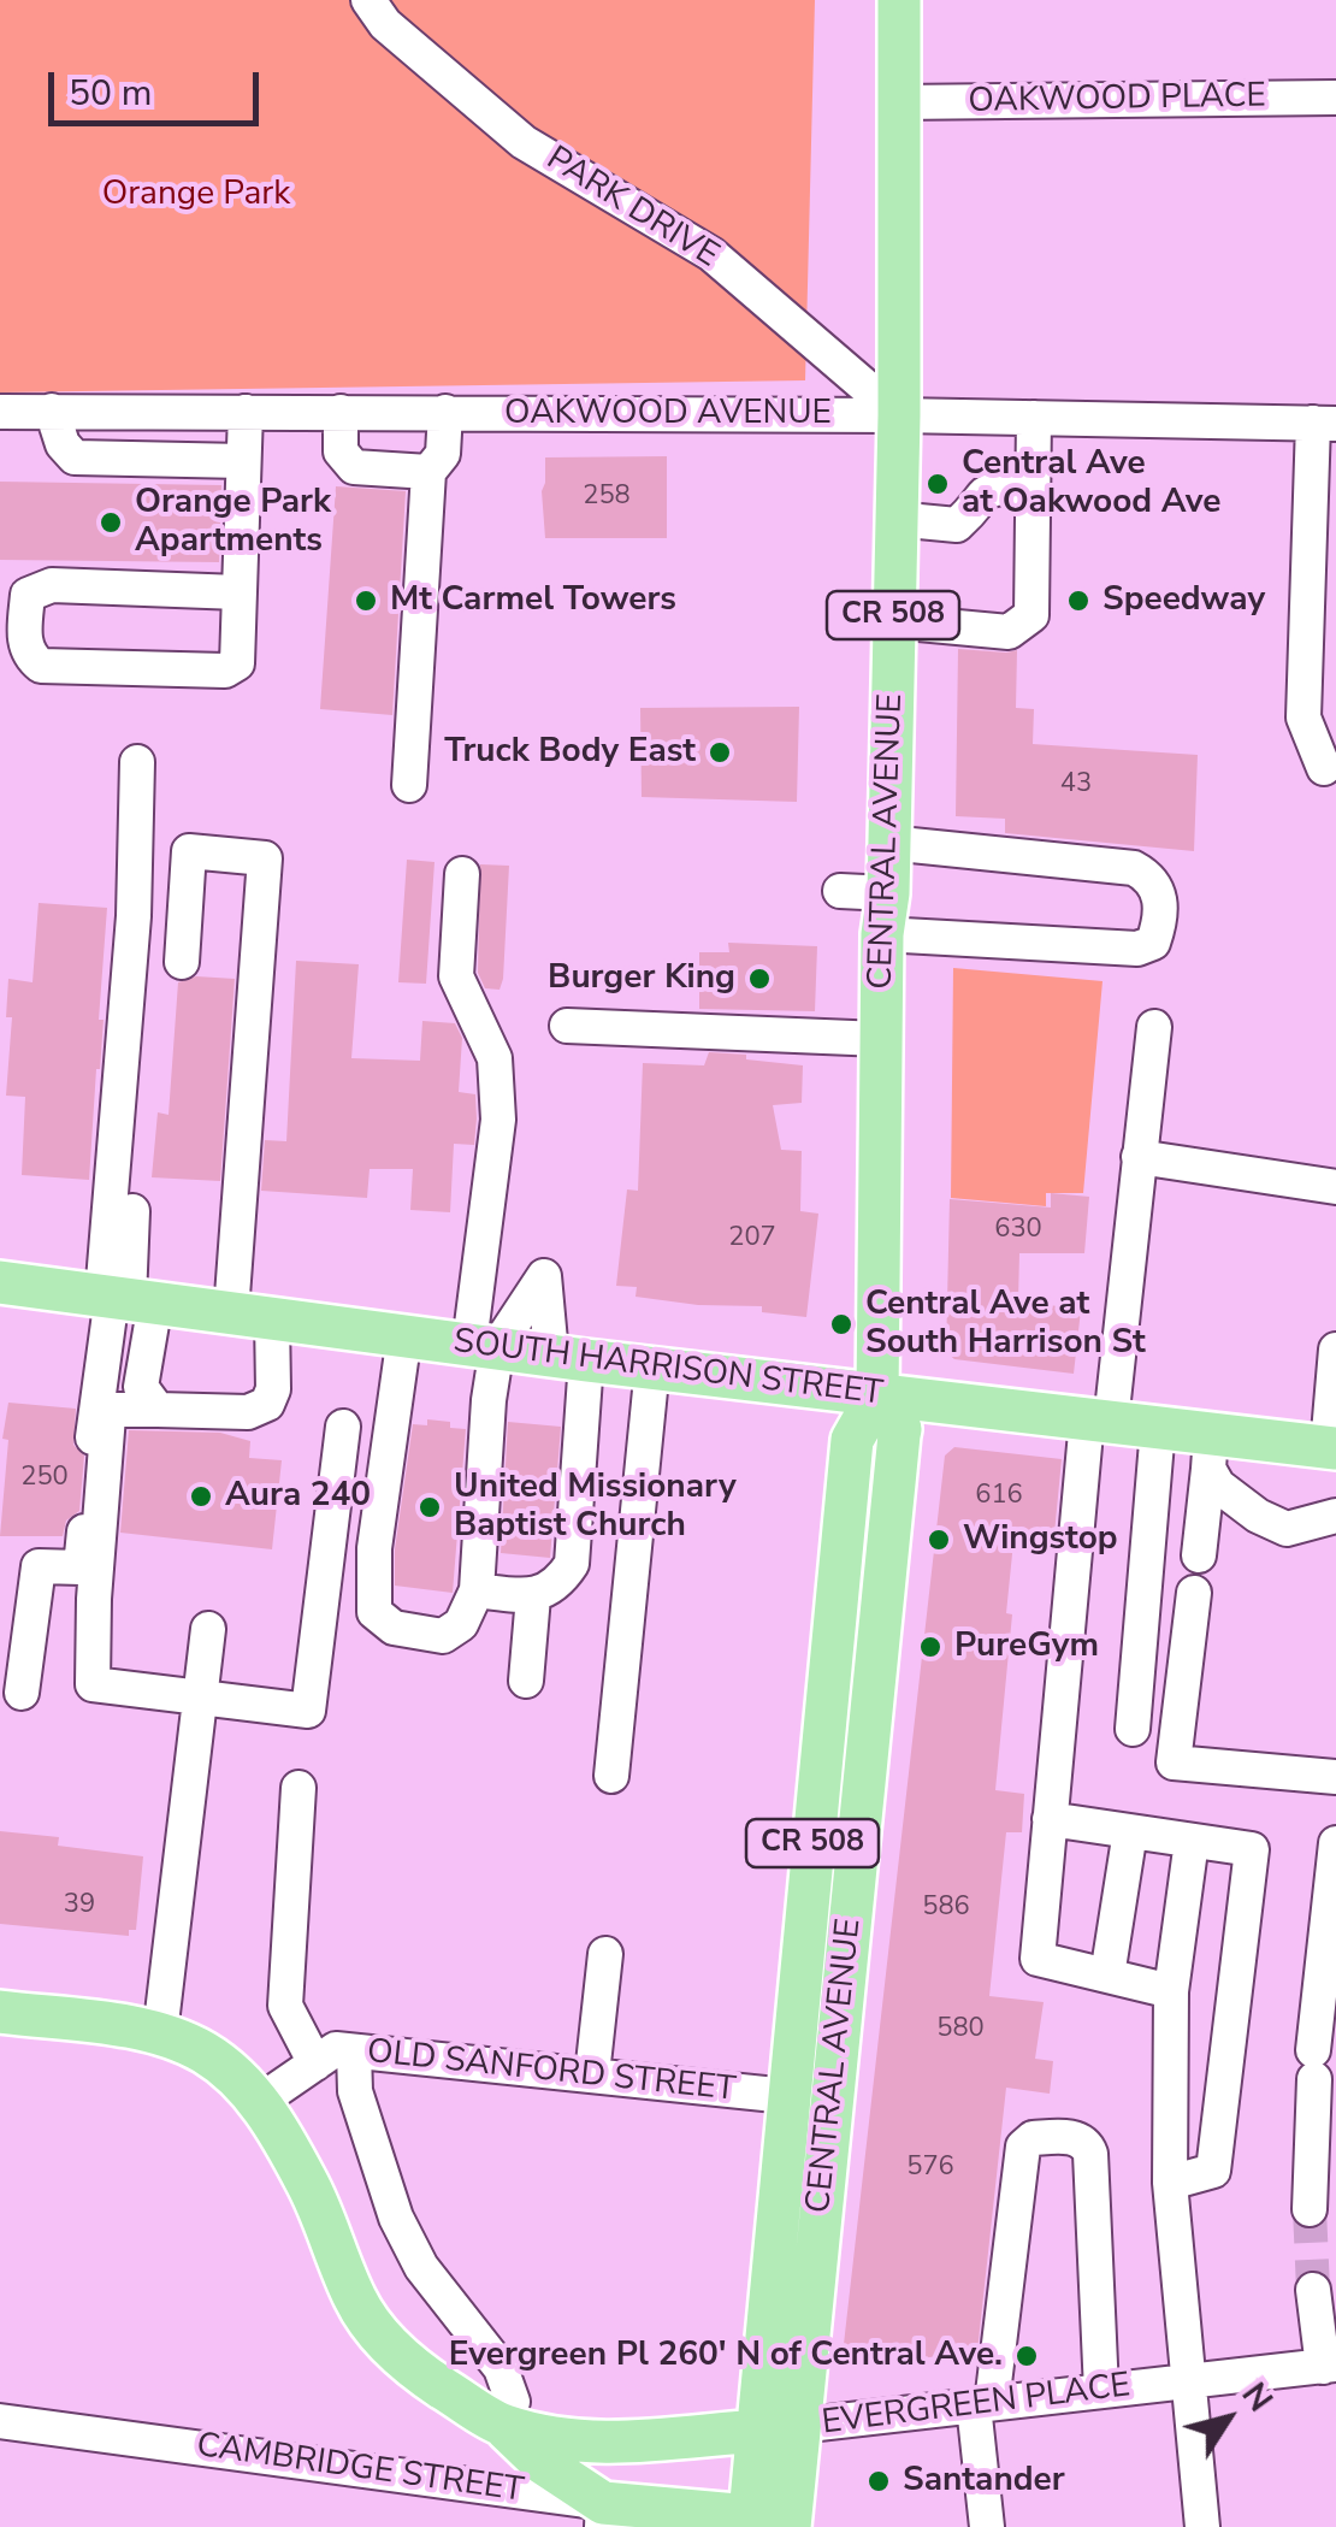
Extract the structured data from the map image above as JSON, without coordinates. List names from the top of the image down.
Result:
{
  "streets": {
    "main road": [
      "CR 508",
      "CENTRAL AVENUE",
      "SOUTH HARRISON STREET",
      "CAMBRIDGE STREET"
    ],
    "street": [
      "OAKWOOD PLACE",
      "PARK DRIVE",
      "OAKWOOD AVENUE",
      "OLD SANFORD STREET",
      "EVERGREEN PLACE"
    ]
  },
  "crossings": [
    ["OAKWOOD PLACE", "CENTRAL AVENUE"],
    ["PARK DRIVE", "OAKWOOD AVENUE"],
    ["PARK DRIVE", "CENTRAL AVENUE"],
    ["OAKWOOD AVENUE", "CENTRAL AVENUE"],
    ["CENTRAL AVENUE", "SOUTH HARRISON STREET"],
    ["CENTRAL AVENUE", "OLD SANFORD STREET"],
    ["CENTRAL AVENUE", "EVERGREEN PLACE"],
    ["CENTRAL AVENUE", "CAMBRIDGE STREET"]
  ],
  "parks": ["Orange Park"],
  "places": [
    "Central Ave at Oakwood Ave",
    "Orange Park Apartments",
    "Mt Carmel Towers",
    "Speedway",
    "Truck Body East",
    "Burger King",
    "Central Ave at South Harrison St",
    "Aura 240",
    "United Missionary Baptist Church",
    "Wingstop",
    "PureGym",
    "Evergreen Pl 260' N of Central Ave.",
    "Santander"
  ],
  "house_numbers": [
    "258",
    "43",
    "630",
    "207",
    "250",
    "616",
    "39",
    "586",
    "580",
    "576"
  ],
  "scale_bar": "50 m",
  "north": "top right"
}
